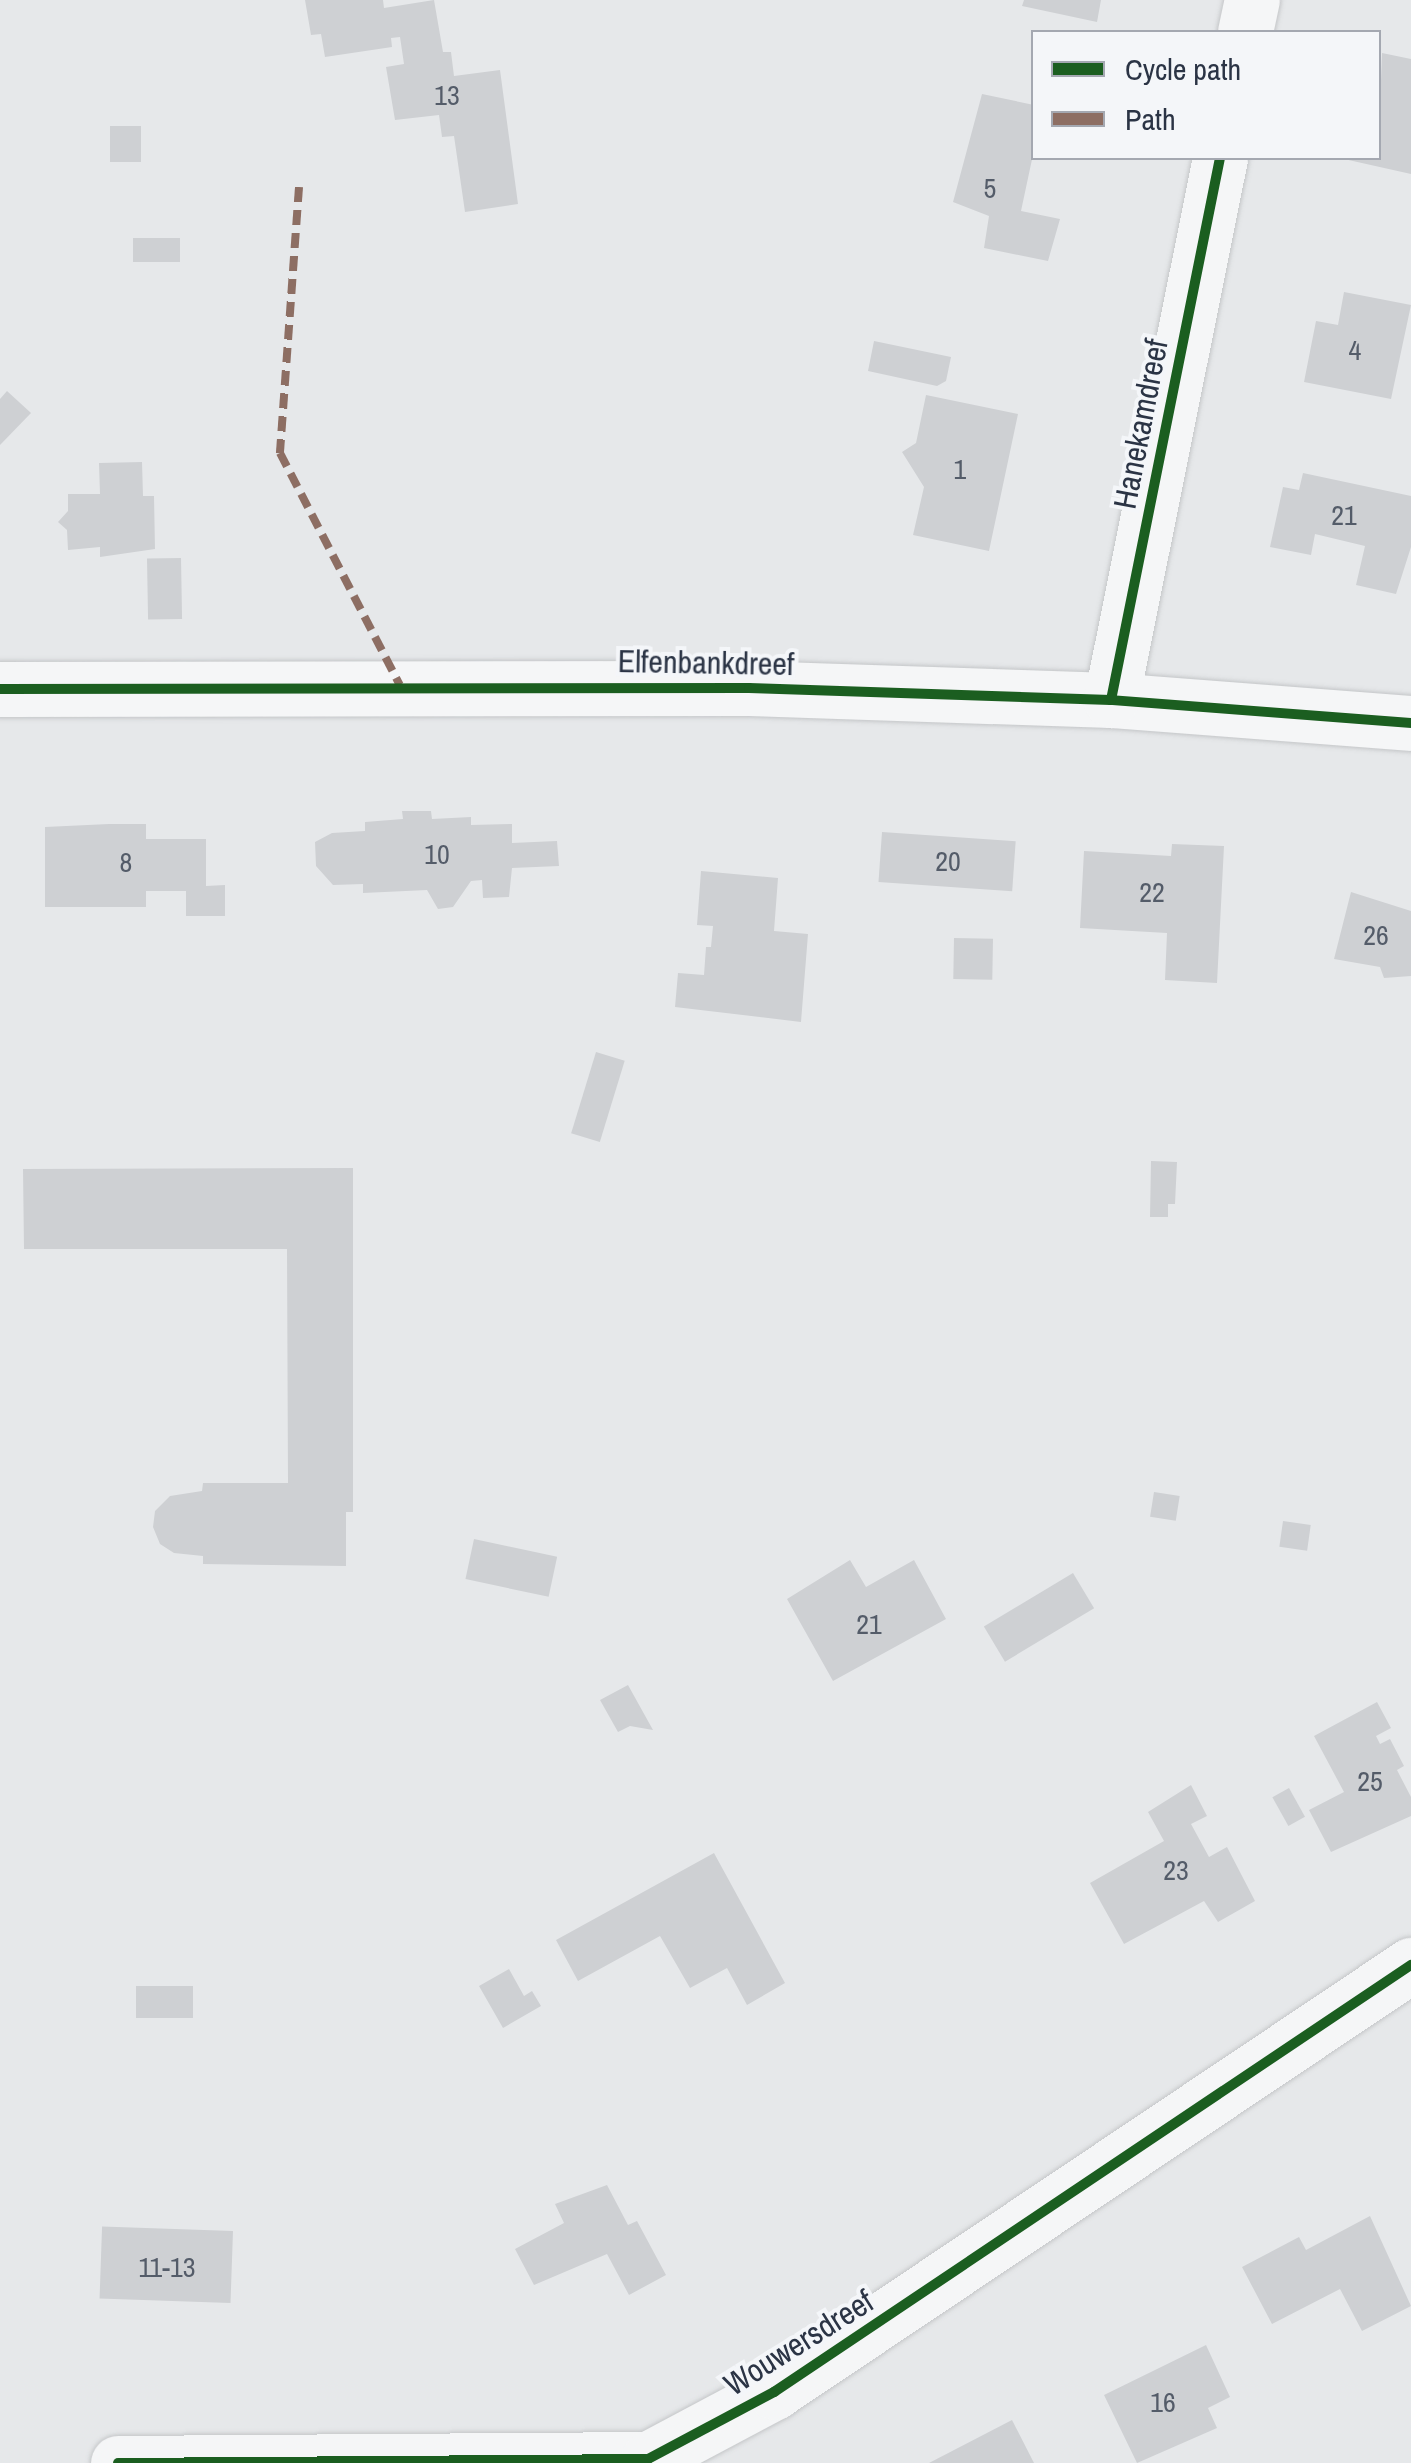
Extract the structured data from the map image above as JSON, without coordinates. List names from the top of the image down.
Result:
{
  "streets": {
    "street": ["Hanekamdreef", "Elfenbankdreef", "Wouwersdreef"]
  },
  "crossings": [
    ["Hanekamdreef", "Elfenbankdreef"]
  ],
  "house_numbers": [
    "13",
    "5",
    "4",
    "1",
    "21",
    "10",
    "20",
    "8",
    "22",
    "26",
    "21",
    "25",
    "23",
    "11-13",
    "16"
  ],
  "legend": ["Cycle path", "Path"]
}
